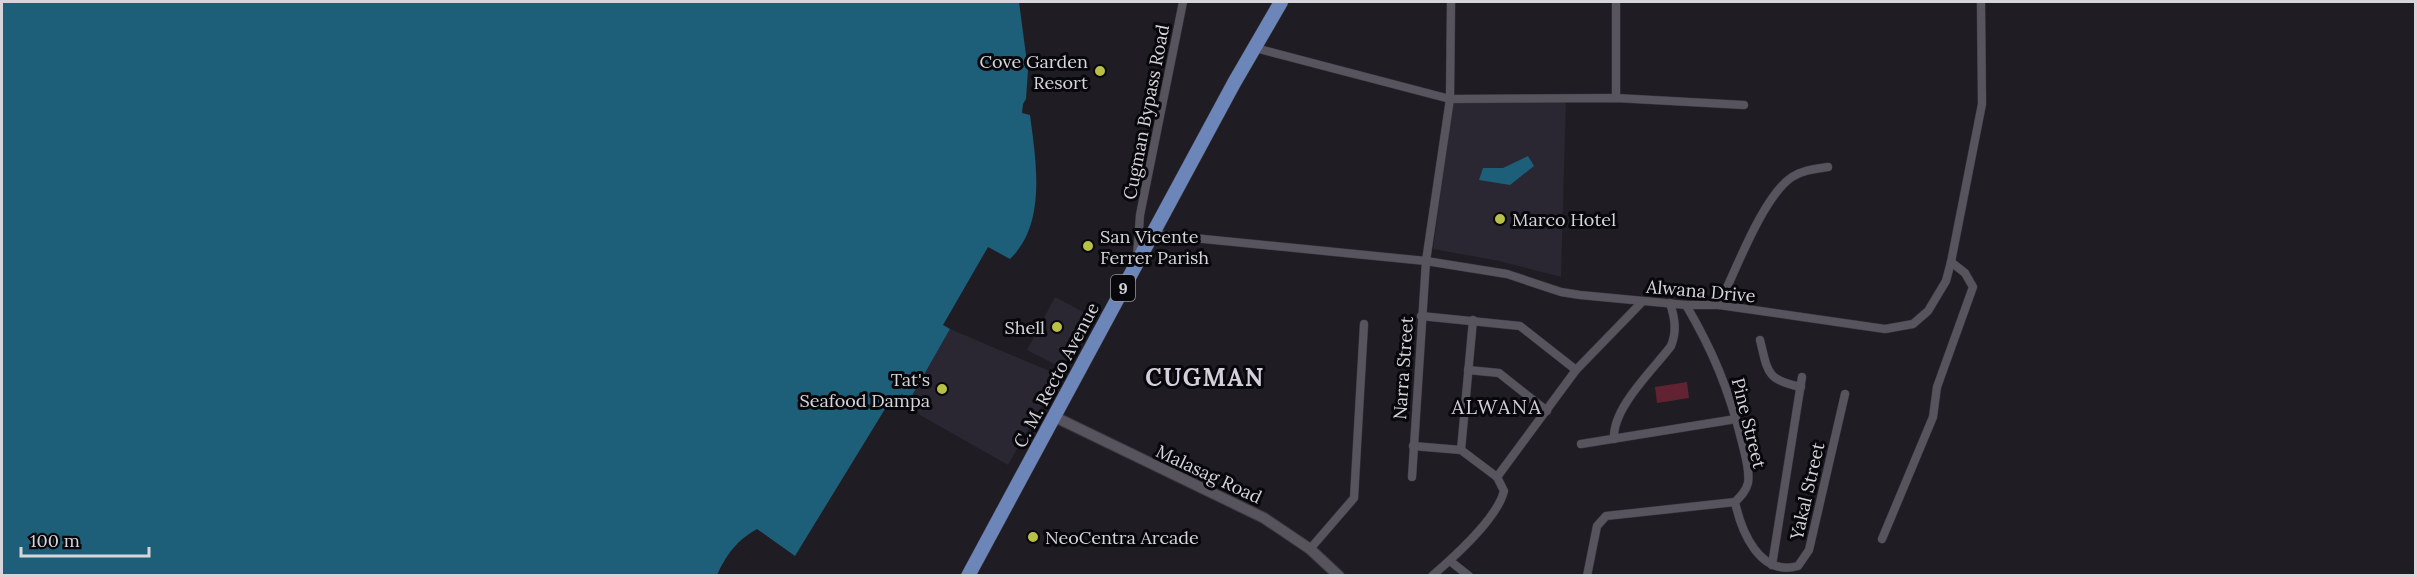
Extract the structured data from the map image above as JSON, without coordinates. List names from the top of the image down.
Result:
{
  "streets": {
    "highway": ["9", "C. M. Recto Avenue"],
    "street": [
      "Cugman Bypass Road",
      "Alwana Drive",
      "Narra Street",
      "Pine Street",
      "Malasag Road",
      "Yakal Street"
    ]
  },
  "crossings": [
    ["Cugman Bypass Road", "C. M. Recto Avenue"],
    ["Alwana Drive", "Narra Street"],
    ["Alwana Drive", "C. M. Recto Avenue"],
    ["Alwana Drive", "Pine Street"],
    ["C. M. Recto Avenue", "Malasag Road"]
  ],
  "districts": ["CUGMAN", "ALWANA"],
  "places": [
    "Cove Garden Resort",
    "Marco Hotel",
    "San Vicente Ferrer Parish",
    "Shell",
    "Tat's Seafood Dampa",
    "NeoCentra Arcade"
  ],
  "scale_bar": "100 m"
}
